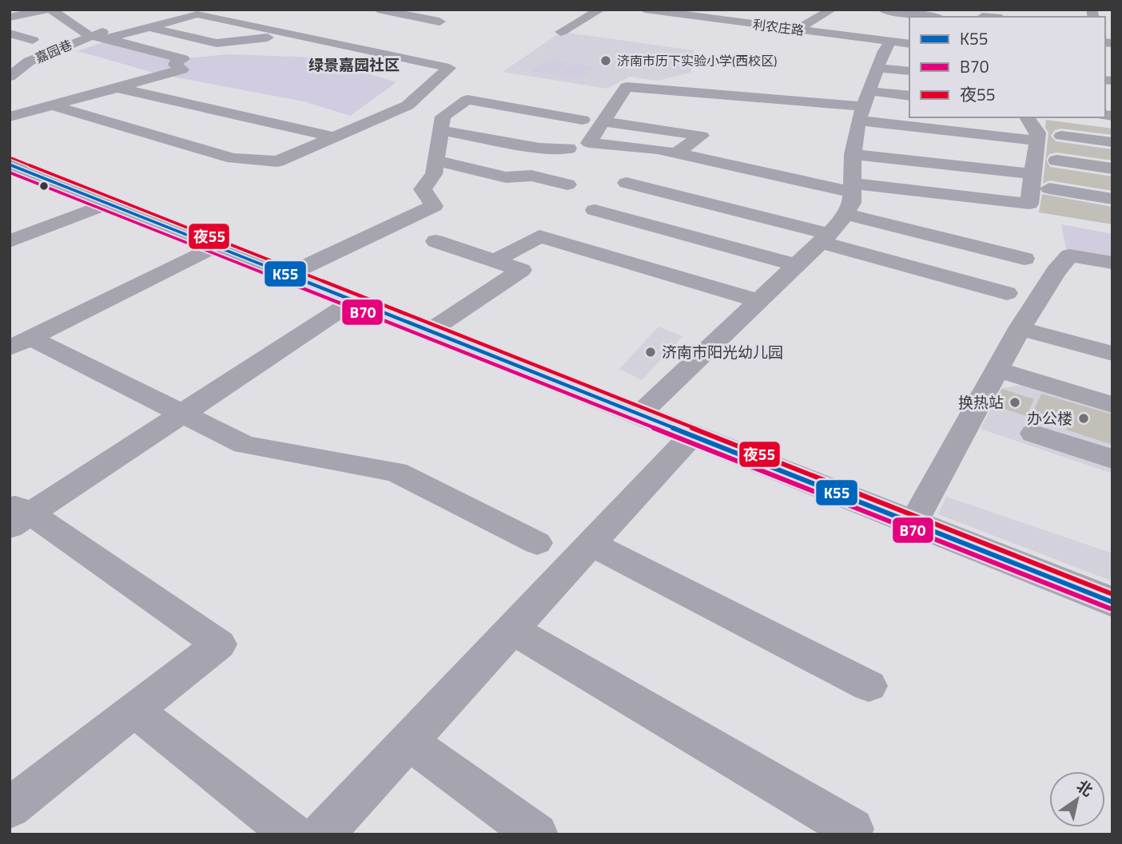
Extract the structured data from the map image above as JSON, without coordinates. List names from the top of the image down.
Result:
{
  "streets": {
    "street": ["利农庄路", "嘉园巷"]
  },
  "districts": ["绿景嘉园社区"],
  "places": [
    "济南市历下实验小学(西校区)",
    "济南市阳光幼儿园",
    "换热站",
    "办公楼"
  ],
  "lines": ["transit line 夜55", "transit line K55", "transit line B70"],
  "legend": ["K55", "B70", "夜55"],
  "north": "top right"
}
